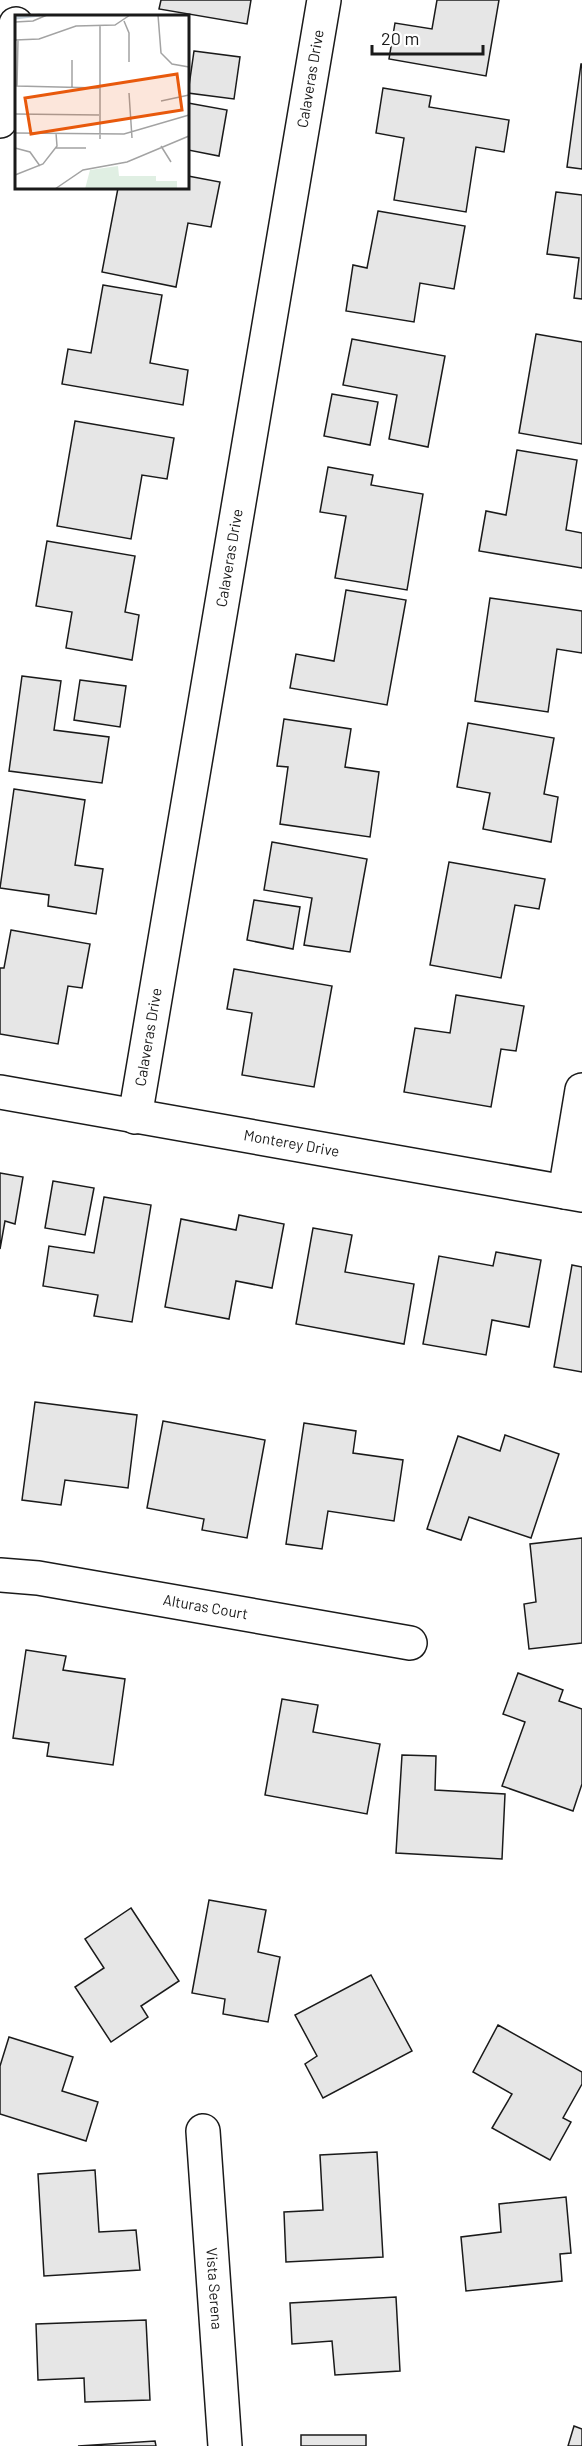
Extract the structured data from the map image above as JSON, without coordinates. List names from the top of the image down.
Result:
{
  "streets": {
    "street": [
      "Calaveras Drive",
      "Monterey Drive",
      "Alturas Court",
      "Vista Serena"
    ]
  },
  "crossings": [
    ["Calaveras Drive", "Monterey Drive"]
  ],
  "scale_bar": "20 m"
}
